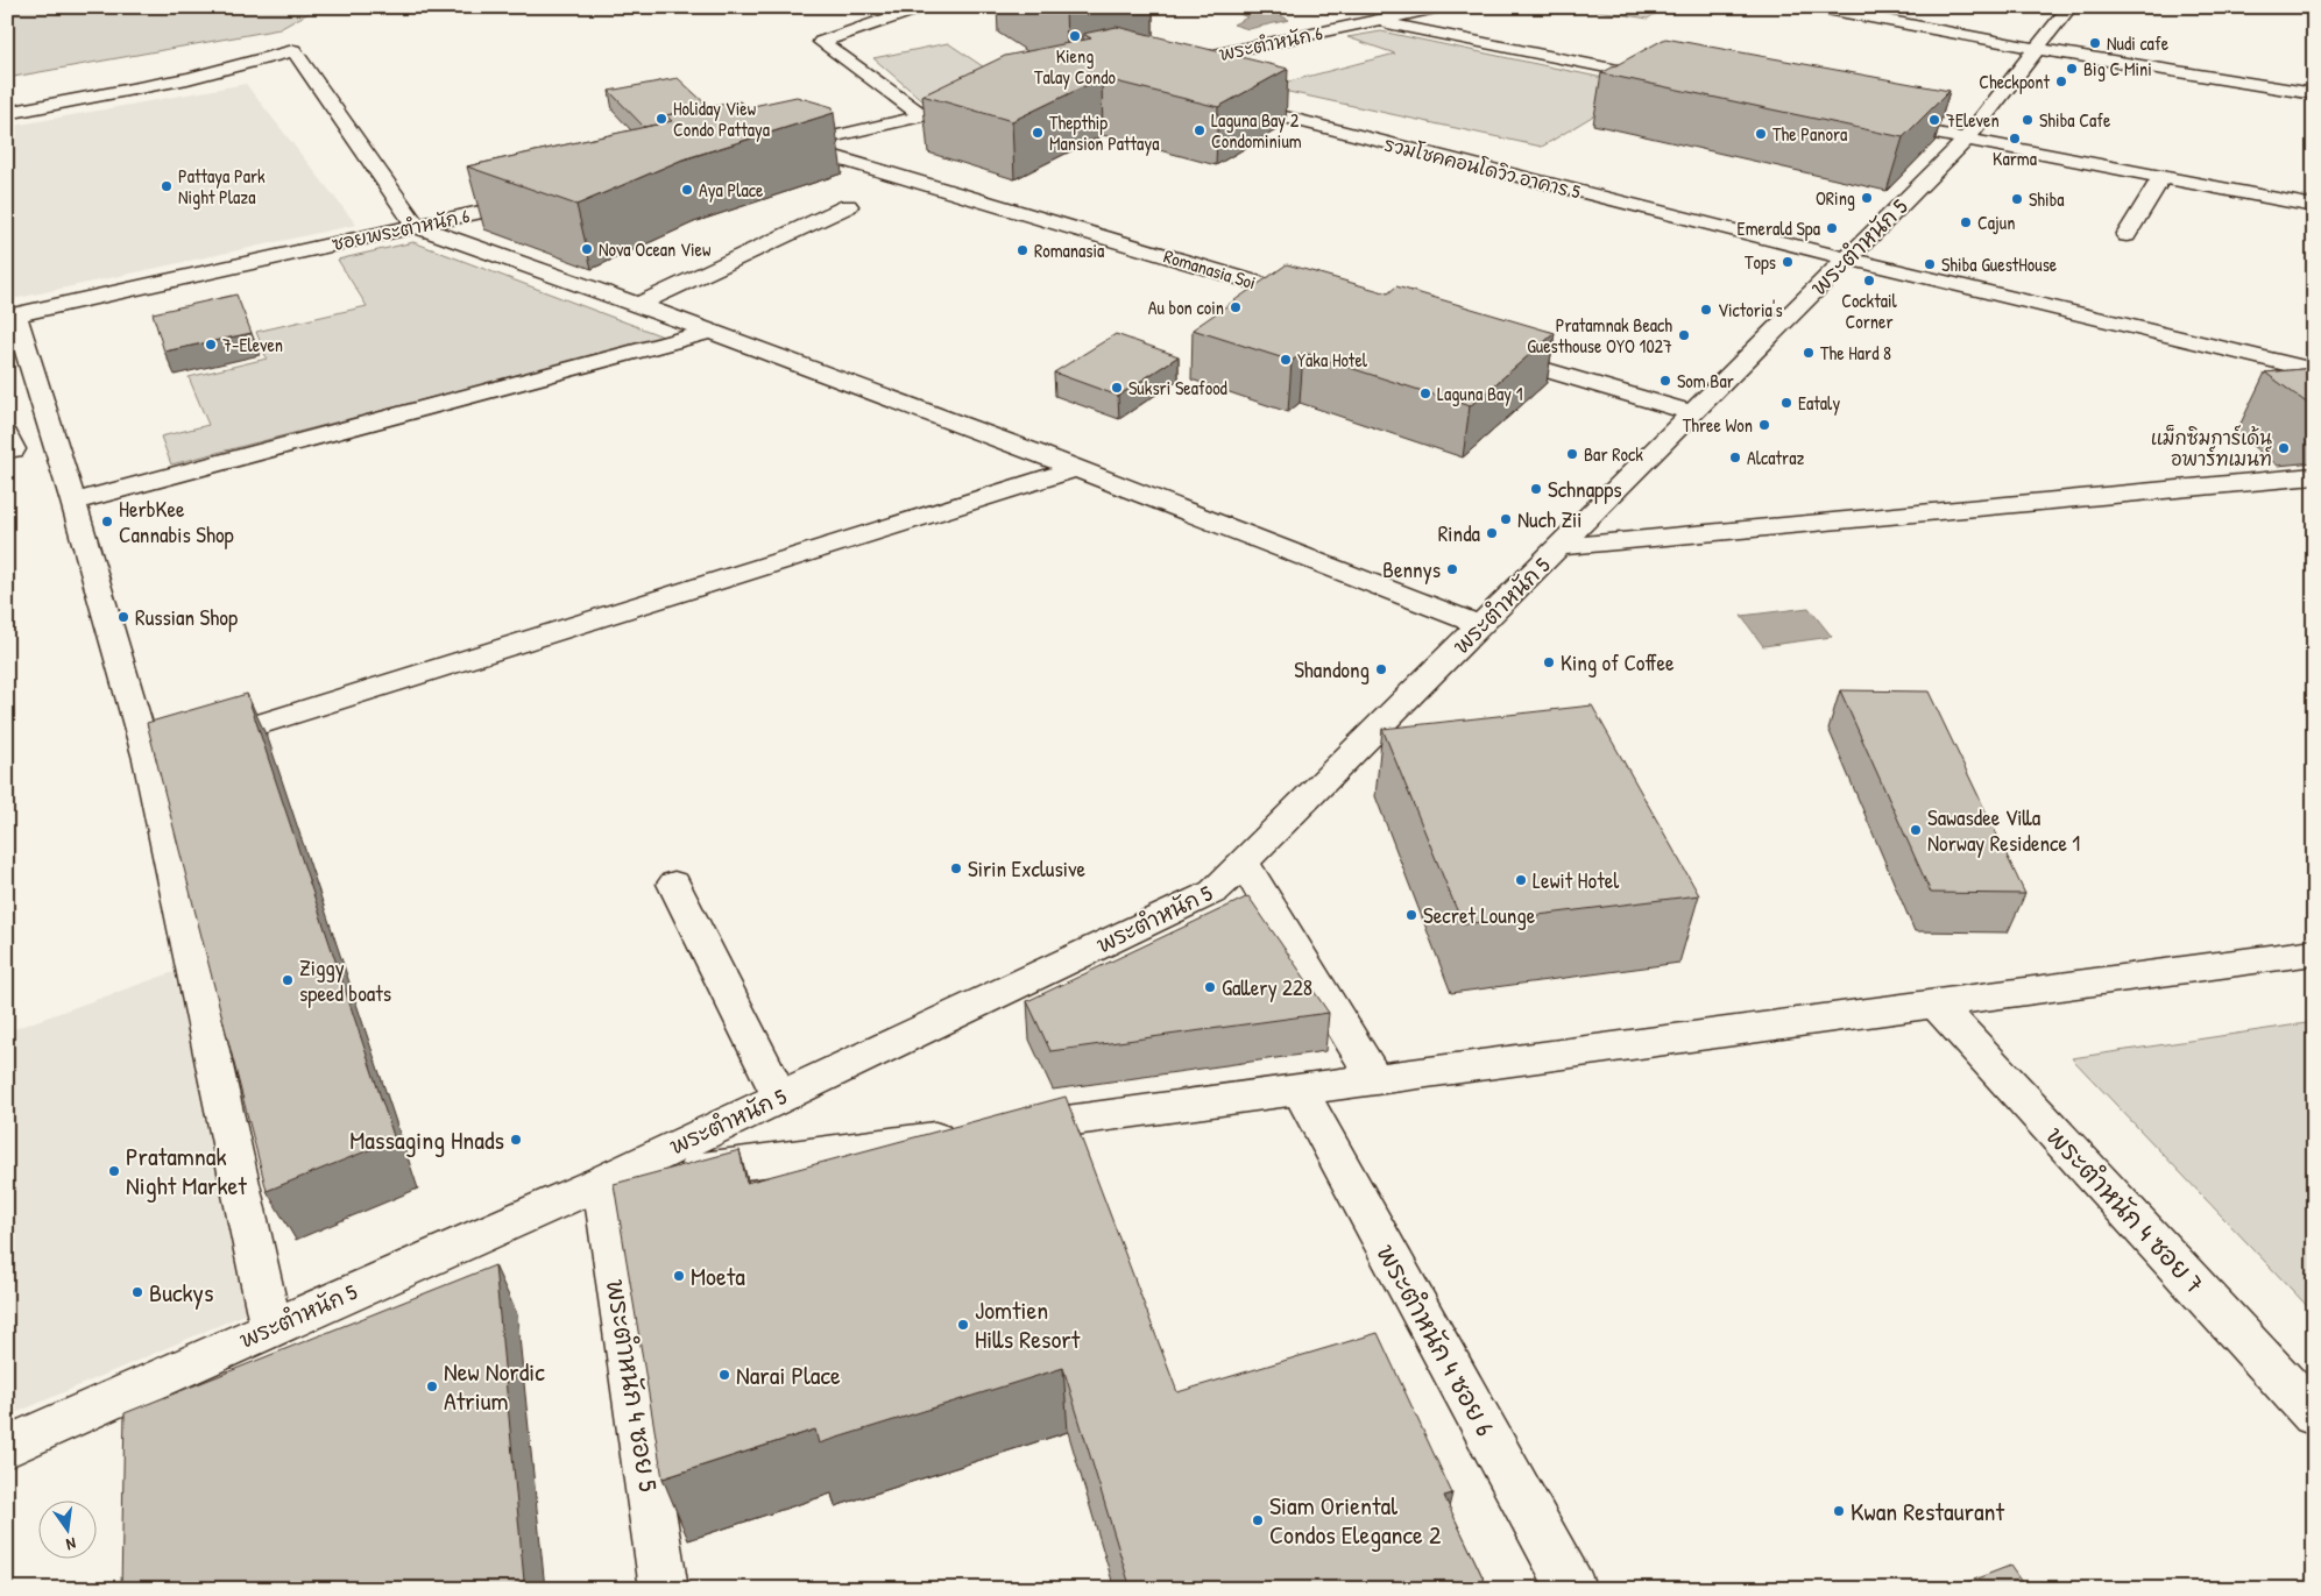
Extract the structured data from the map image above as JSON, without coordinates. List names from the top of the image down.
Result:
{
  "streets": {
    "street": [
      "พระตำหนัก 6",
      "รวมโชคคอนโดวิว อาคาร 5",
      "ซอยพระตำหนัก 6",
      "พระตำหนัก 5",
      "Romanasia Soi",
      "พระตำหนัก 4 ซอย 7",
      "พระตำหนัก 4 ซอย 6",
      "พระตำหนัก 4 ซอย 5"
    ]
  },
  "crossings": [
    ["รวมโชคคอนโดวิว อาคาร 5", "พระตำหนัก 5"],
    ["พระตำหนัก 5", "พระตำหนัก 4 ซอย 5"]
  ],
  "places": [
    "Kieng Talay Condo",
    "Nudi cafe",
    "Big C Mini",
    "Checkpont",
    "Holiday View Condo Pattaya",
    "7Eleven",
    "Shiba Cafe",
    "Laguna Bay 2 Condominium",
    "Thepthip Mansion Pattaya",
    "The Panora",
    "Karma",
    "Pattaya Park Night Plaza",
    "Aya Place",
    "ORing",
    "Shiba",
    "Cajun",
    "Emerald Spa",
    "Nova Ocean View",
    "Romanasia",
    "Tops",
    "Shiba GuestHouse",
    "Cocktail Corner",
    "Au bon coin",
    "Victoria's",
    "Pratamnak Beach Guesthouse OYO 1027",
    "7-Eleven",
    "The Hard 8",
    "Yaka Hotel",
    "Som Bar",
    "Suksri Seafood",
    "Laguna Bay 1",
    "Eataly",
    "Three Won",
    "แม็กซิมการ์เด้น อพาร์ทเมนท์",
    "Bar Rock",
    "Alcatraz",
    "Schnapps",
    "Nuch Zii",
    "HerbKee Cannabis Shop",
    "Rinda",
    "Bennys",
    "Russian Shop",
    "King of Coffee",
    "Shandong",
    "Sawasdee Villa Norway Residence 1",
    "Sirin Exclusive",
    "Lewit Hotel",
    "Secret Lounge",
    "Ziggy speed boats",
    "Gallery 228",
    "Massaging Hnads",
    "Pratamnak Night Market",
    "Moeta",
    "Buckys",
    "Jomtien Hills Resort",
    "Narai Place",
    "New Nordic Atrium",
    "Kwan Restaurant",
    "Siam Oriental Condos Elegance 2"
  ],
  "north": "bottom"
}
